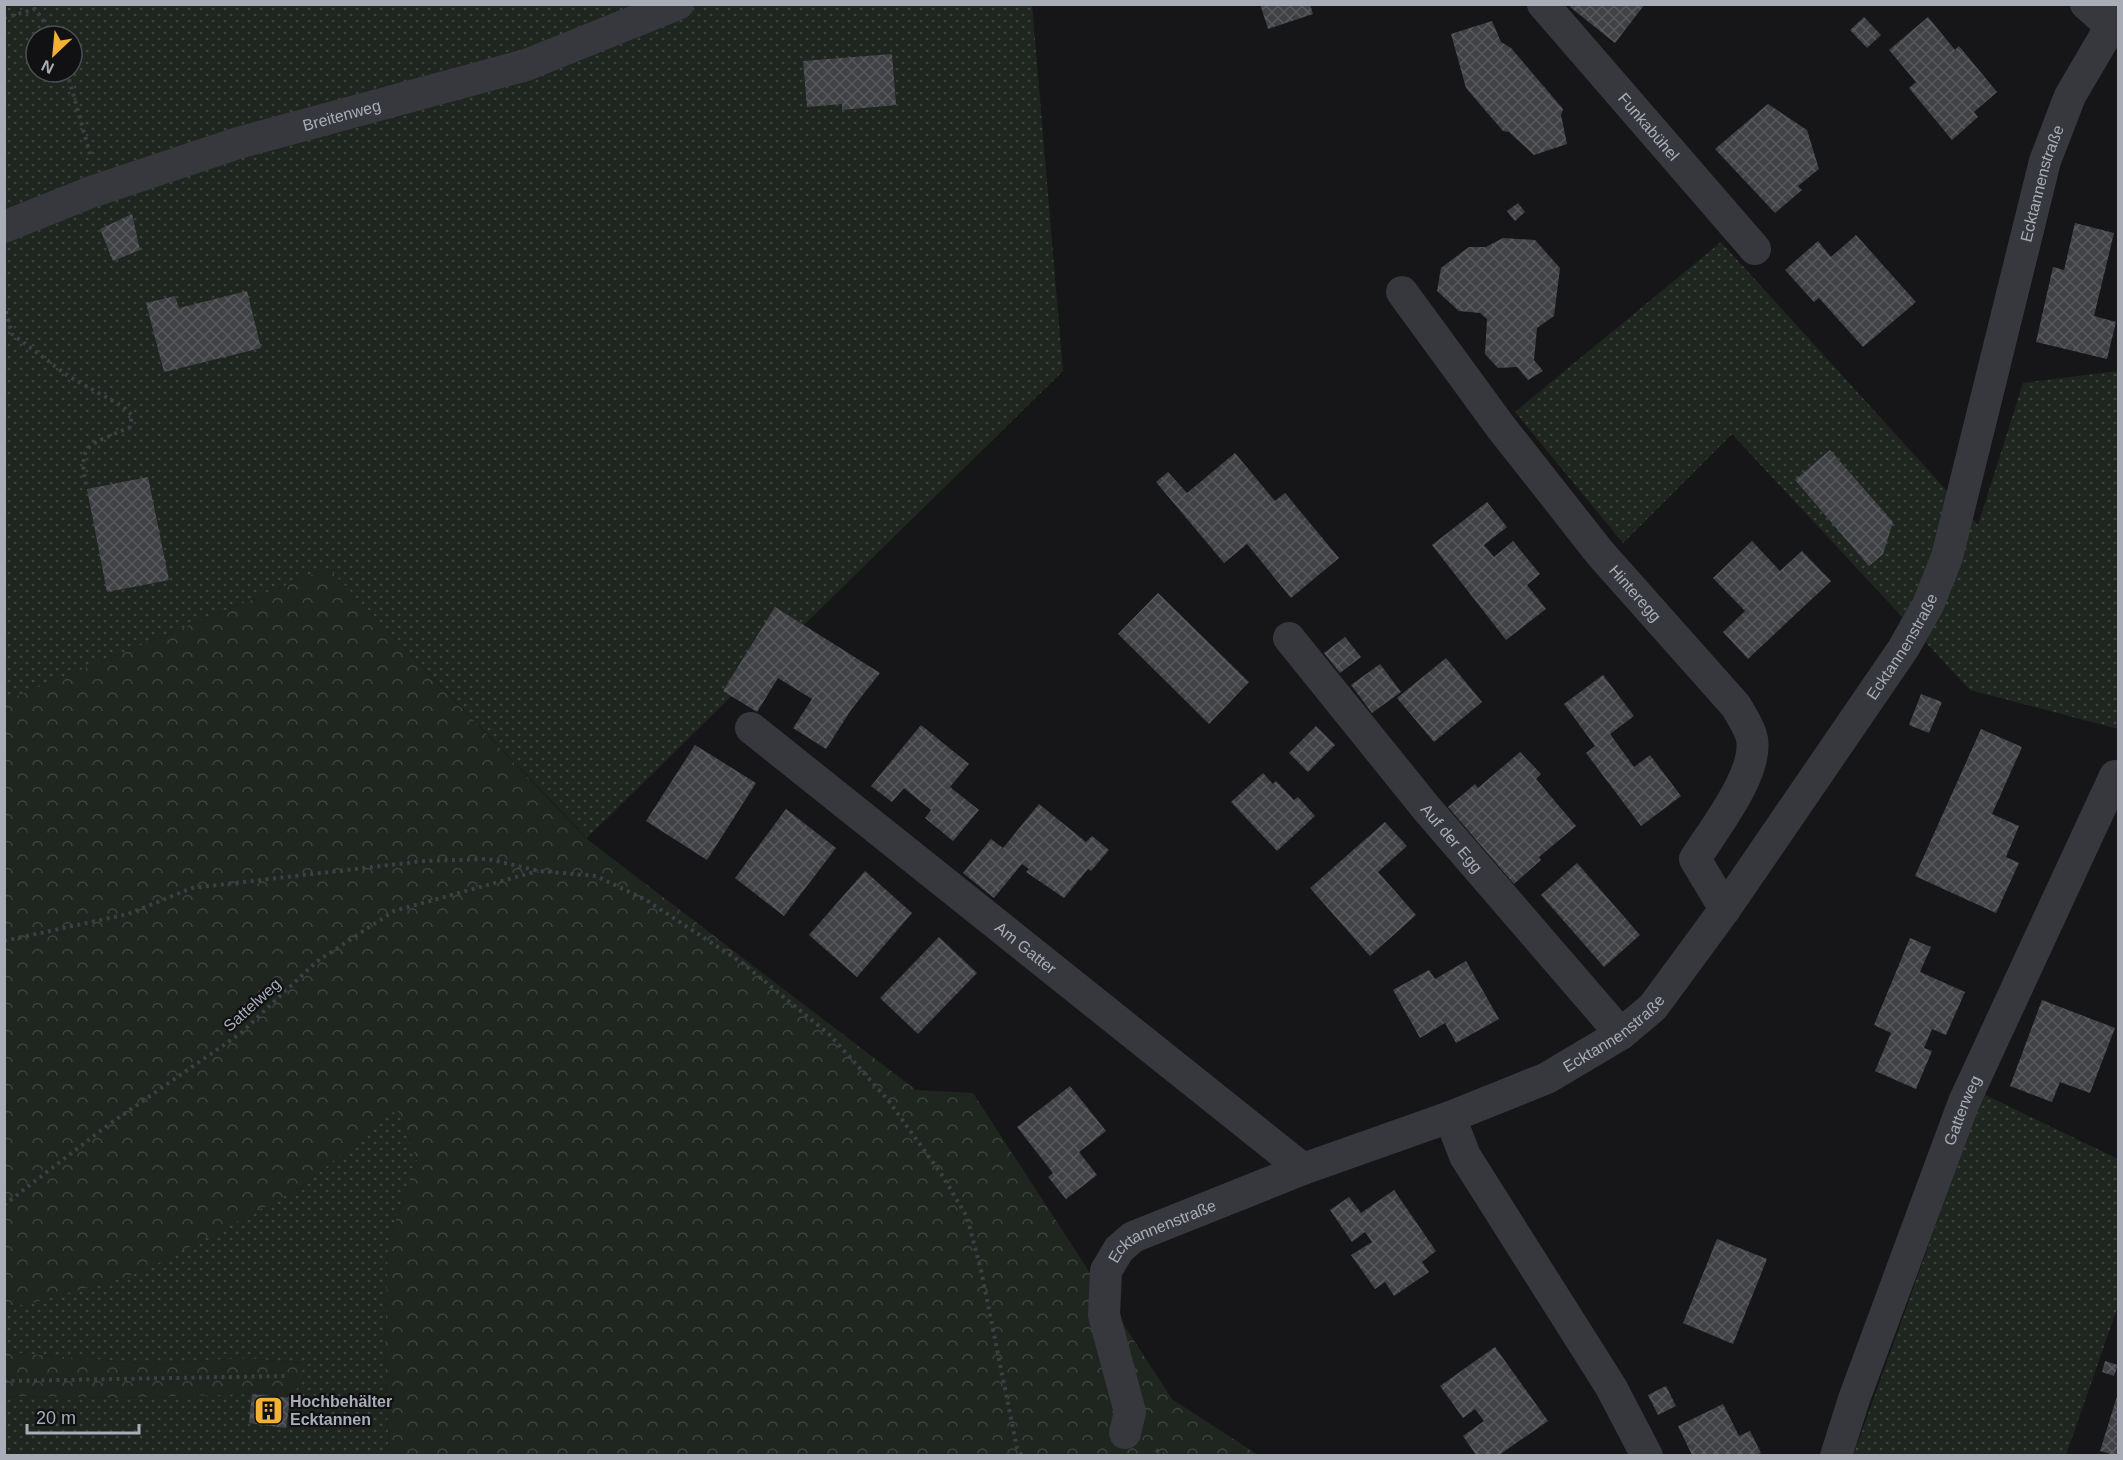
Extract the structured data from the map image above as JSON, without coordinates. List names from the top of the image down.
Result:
{
  "streets": {
    "street": [
      "Breitenweg",
      "Funkabühel",
      "Ecktannenstraße",
      "Hinteregg",
      "Auf der Egg",
      "Am Gatter",
      "Gatterweg"
    ],
    "path": ["Sattelweg"]
  },
  "crossings": [
    ["Ecktannenstraße", "Hinteregg"],
    ["Ecktannenstraße", "Auf der Egg"],
    ["Ecktannenstraße", "Am Gatter"]
  ],
  "places": {
    "building": ["Hochbehälter Ecktannen"]
  },
  "scale_bar": "20 m",
  "north": "bottom left"
}
